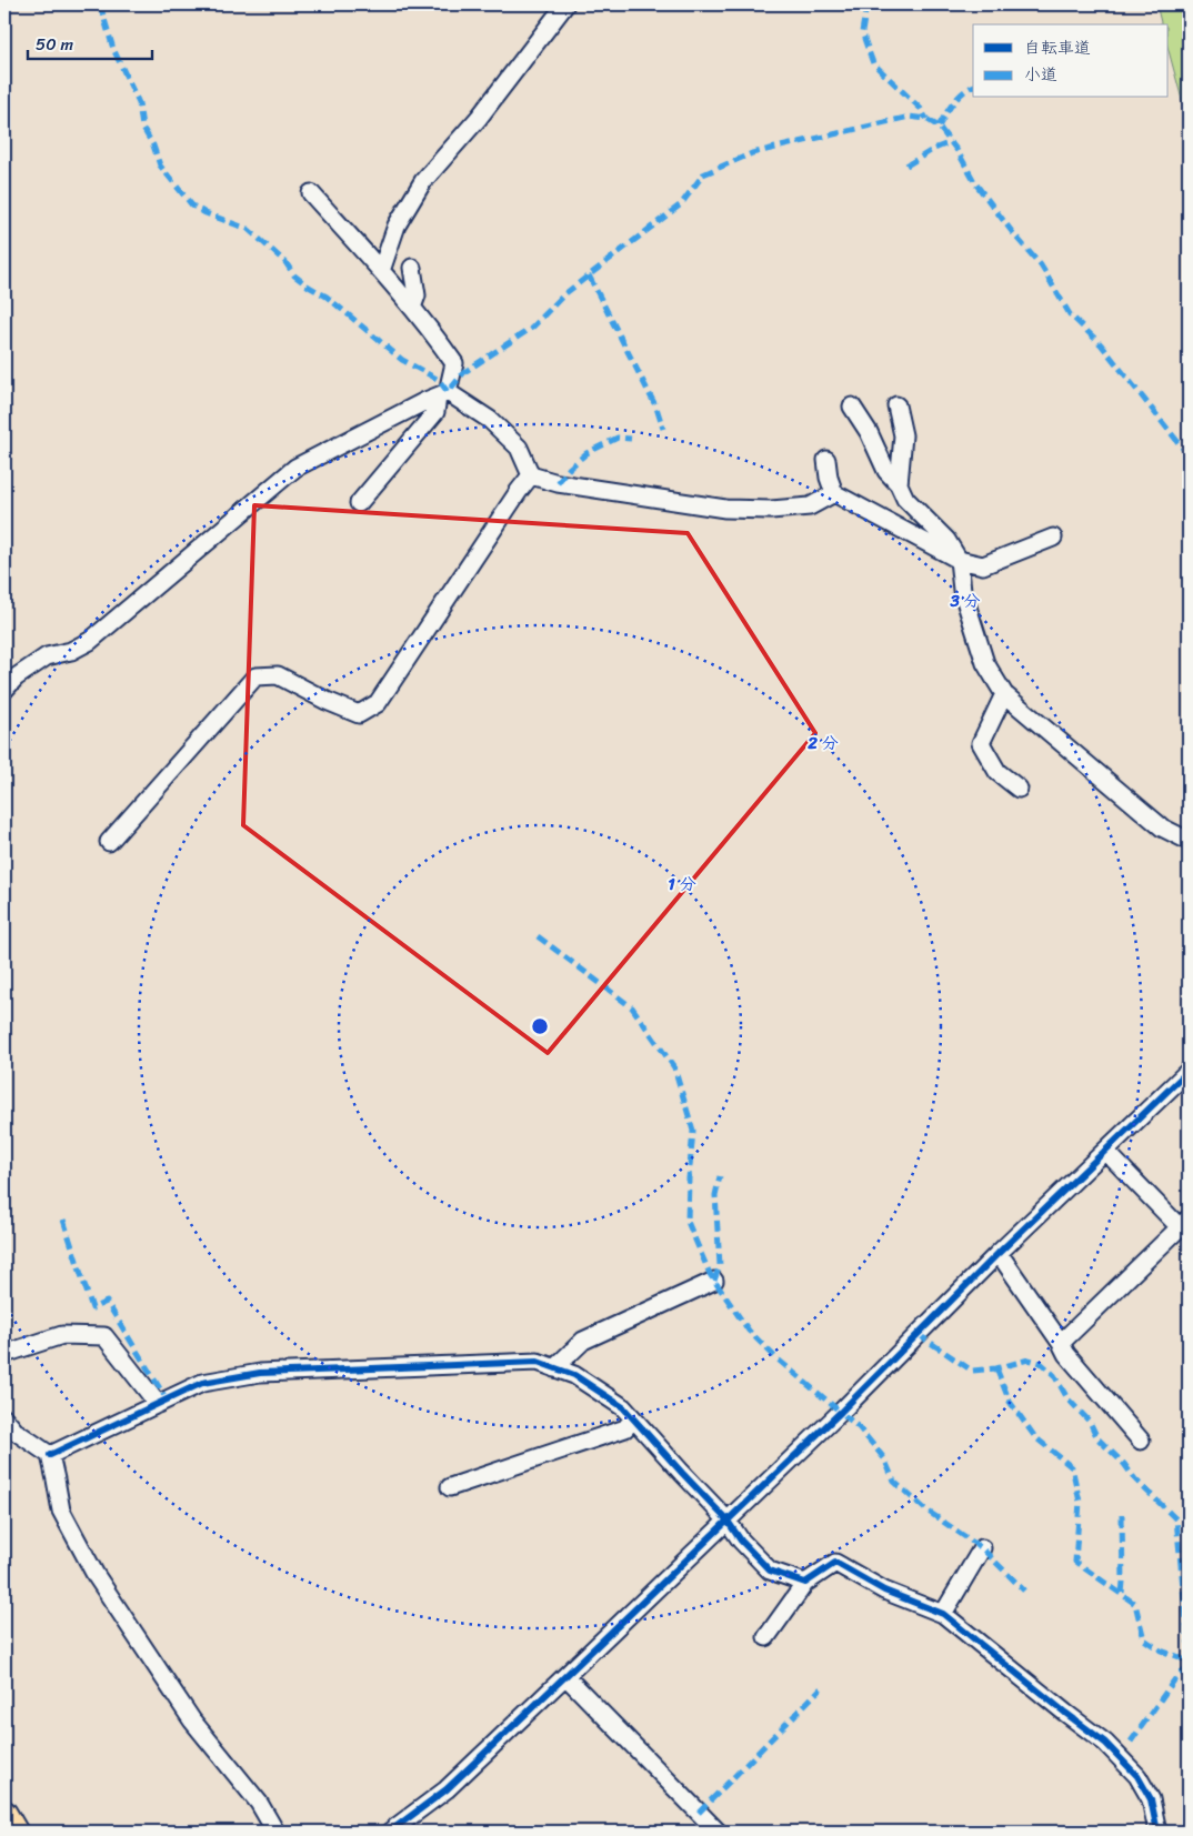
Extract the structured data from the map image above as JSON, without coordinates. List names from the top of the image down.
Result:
{
  "legend": ["自転車道", "小道"],
  "scale_bar": "50 m",
  "rings": ["3 分", "2 分", "1 分"]
}
